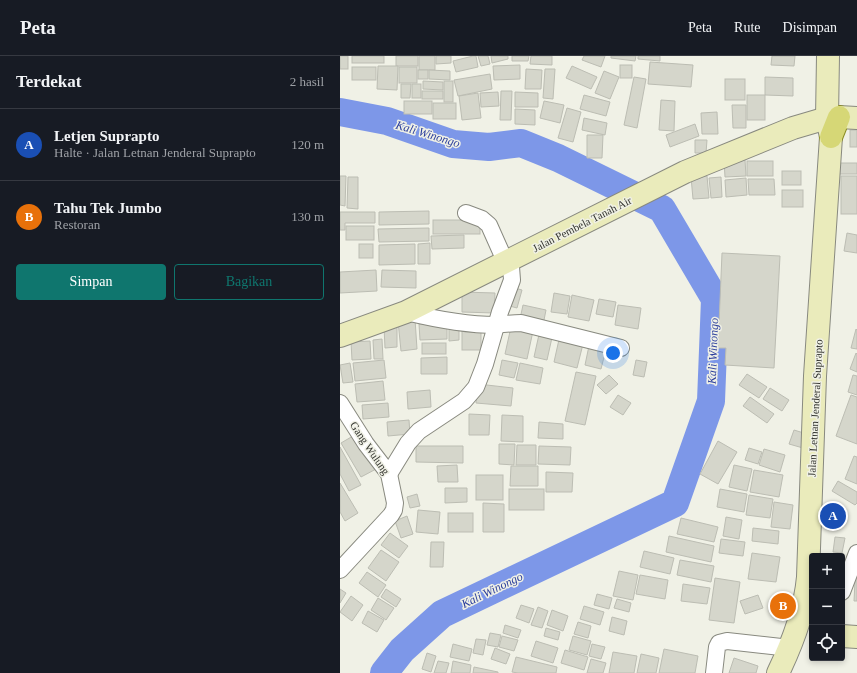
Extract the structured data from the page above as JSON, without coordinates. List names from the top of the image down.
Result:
{
  "streets": {
    "main road": ["Jalan Pembela Tanah Air", "Jalan Letnan Jenderal Suprapto"],
    "street": ["Gang Wulung"]
  },
  "crossings": [
    ["Jalan Pembela Tanah Air", "Jalan Letnan Jenderal Suprapto"]
  ],
  "water": ["Kali Winongo"],
  "page": {
    "header": "Peta",
    "nav": ["Peta", "Rute", "Disimpan"],
    "heading": ["Terdekat", "2 hasil"],
    "list": [
      {
        "mark": "A",
        "name": "Letjen Suprapto",
        "note": "Halte · Jalan Letnan Jenderal Suprapto",
        "value": "120 m"
      },
      {
        "mark": "B",
        "name": "Tahu Tek Jumbo",
        "note": "Restoran",
        "value": "130 m"
      }
    ],
    "buttons": ["Simpan", "Bagikan"],
    "pins": ["A", "B"],
    "map_buttons": ["+", "−"]
  }
}
